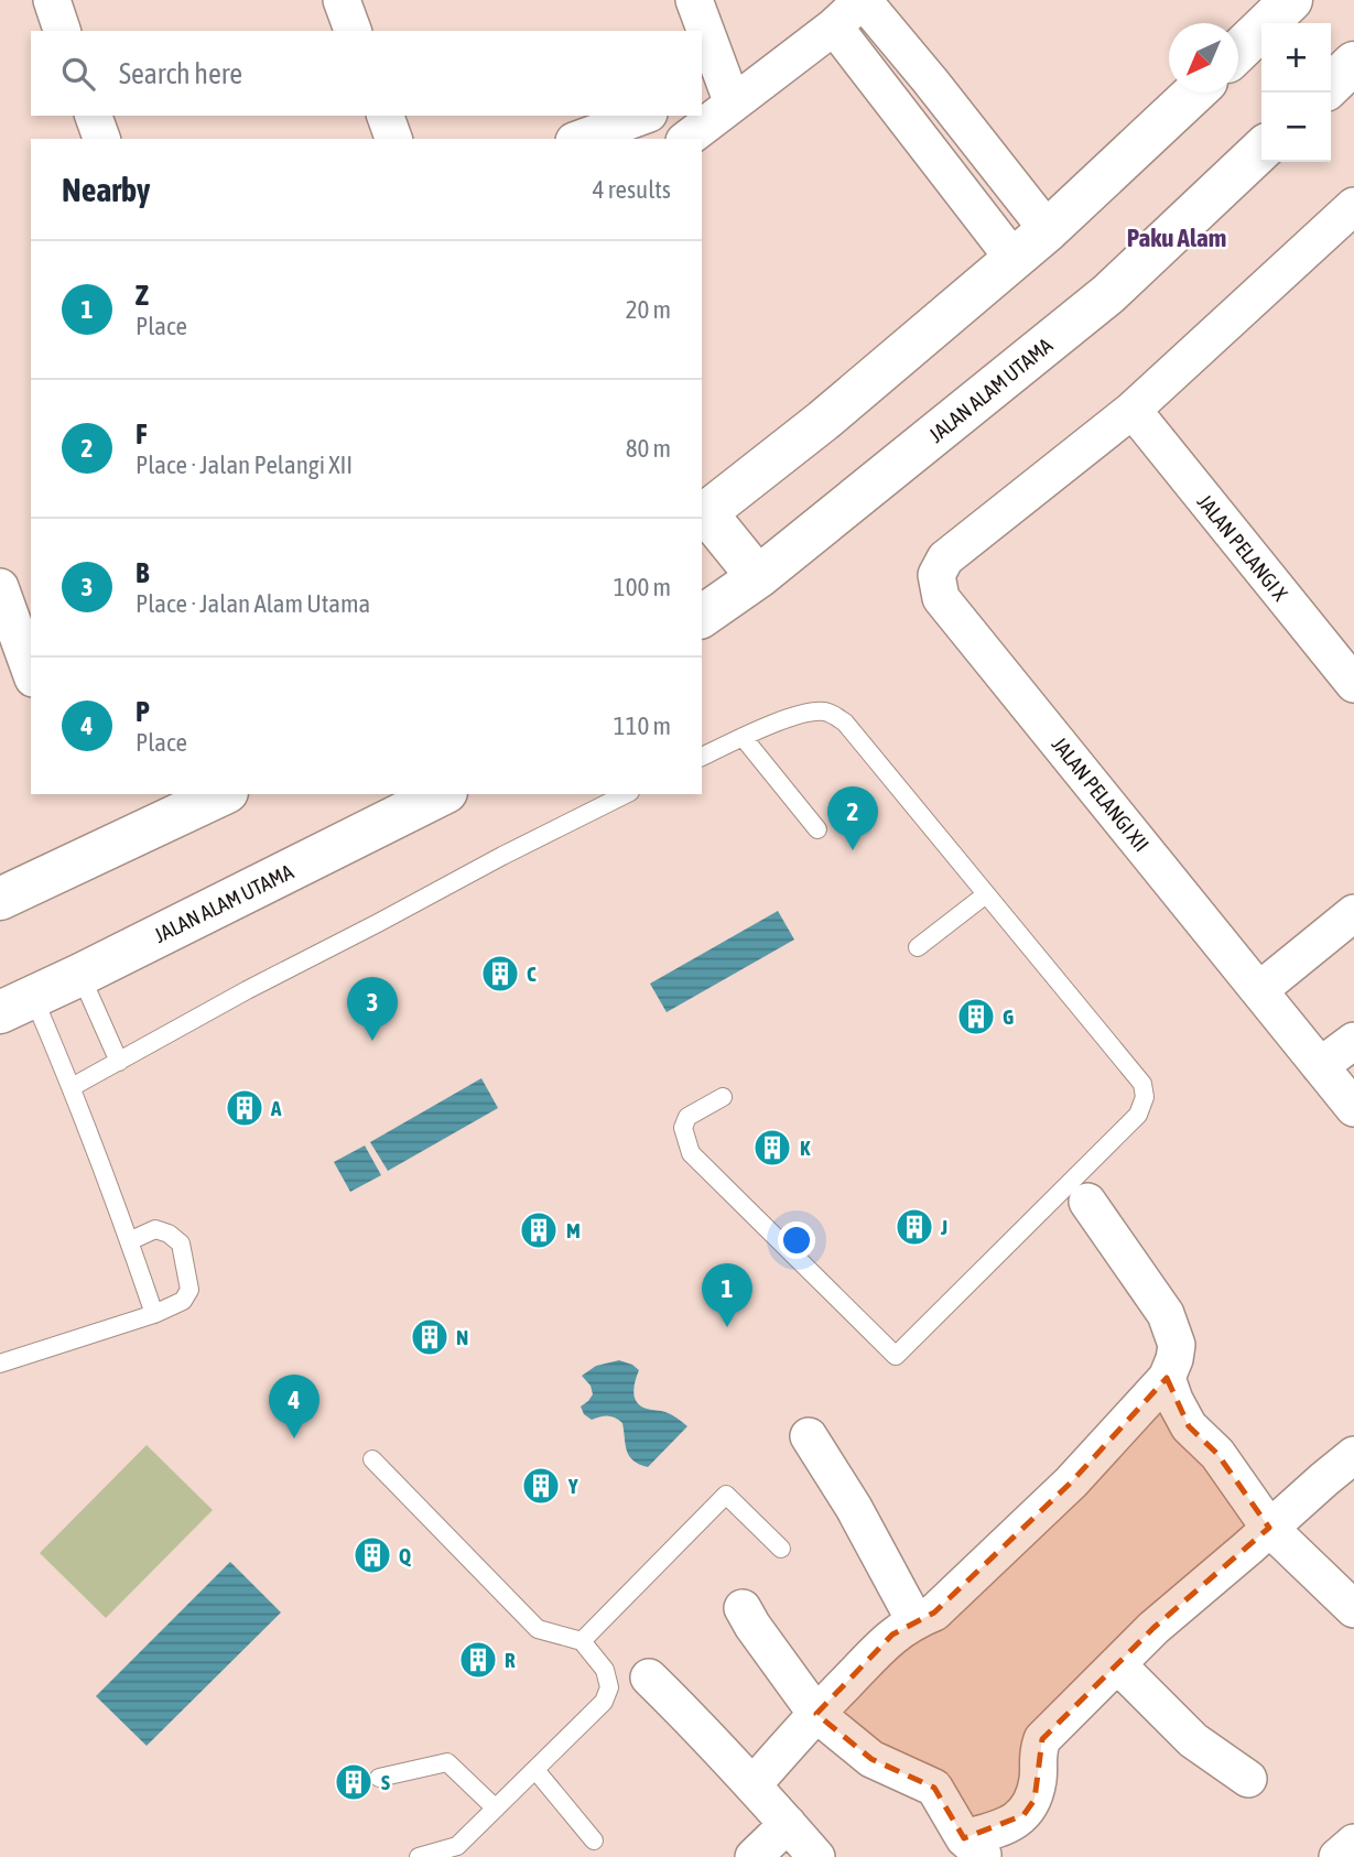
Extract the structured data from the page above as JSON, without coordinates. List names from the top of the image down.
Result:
{
  "streets": {
    "main road": ["JALAN ALAM UTAMA"],
    "street": ["JALAN PELANGI X", "JALAN PELANGI XII"]
  },
  "crossings": [
    ["JALAN PELANGI X", "JALAN PELANGI XII"]
  ],
  "districts": ["Paku Alam"],
  "places": {
    "building": [
      "C",
      "G",
      "A",
      "K",
      "J",
      "M",
      "N",
      "Y",
      "Q",
      "R",
      "S"
    ]
  },
  "north": "bottom left",
  "page": {
    "map_buttons": ["+", "−"],
    "search": "Search here",
    "heading": ["Nearby", "4 results"],
    "list": [
      {
        "mark": "1",
        "name": "Z",
        "note": "Place",
        "value": "20 m"
      },
      {
        "mark": "2",
        "name": "F",
        "note": "Place · Jalan Pelangi XII",
        "value": "80 m"
      },
      {
        "mark": "3",
        "name": "B",
        "note": "Place · Jalan Alam Utama",
        "value": "100 m"
      },
      {
        "mark": "4",
        "name": "P",
        "note": "Place",
        "value": "110 m"
      }
    ],
    "pins": [
      "2",
      "3",
      "1",
      "4"
    ]
  }
}
